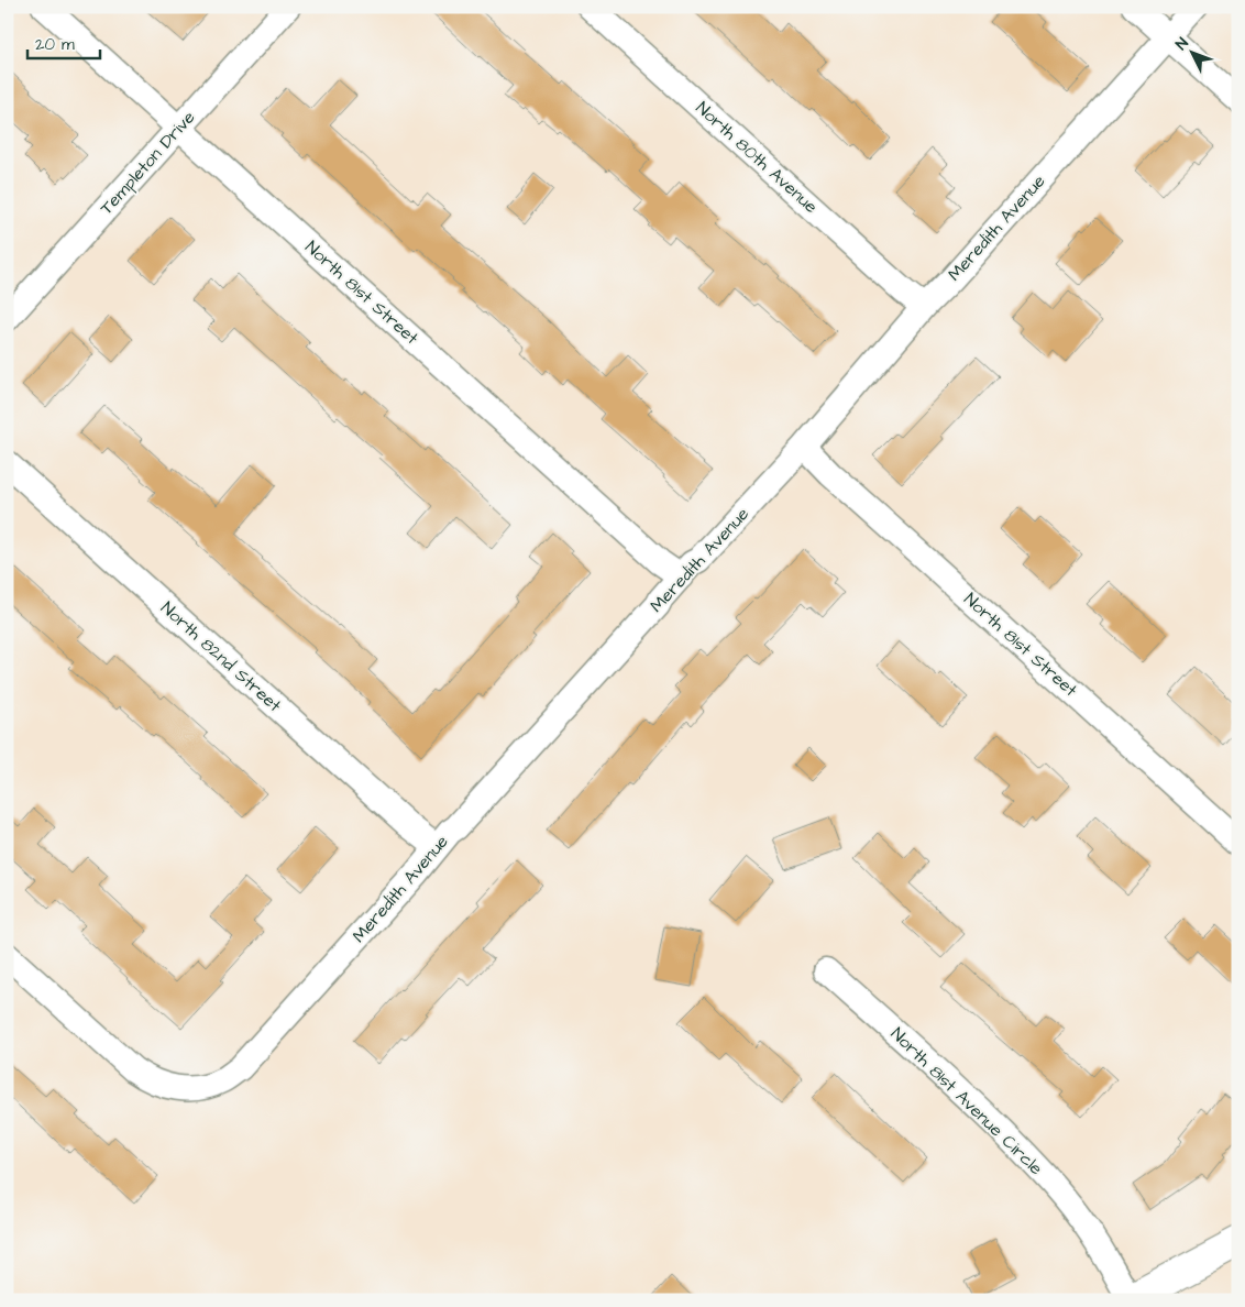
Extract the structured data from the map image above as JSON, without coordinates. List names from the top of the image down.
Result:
{
  "streets": {
    "street": [
      "North 80th Avenue",
      "Templeton Drive",
      "Meredith Avenue",
      "North 81st Street",
      "North 82nd Street",
      "North 81st Avenue Circle"
    ]
  },
  "crossings": [
    ["North 80th Avenue", "Meredith Avenue"],
    ["Templeton Drive", "North 81st Street"],
    ["Meredith Avenue", "North 81st Street"],
    ["Meredith Avenue", "North 82nd Street"]
  ],
  "scale_bar": "20 m",
  "north": "top left"
}
